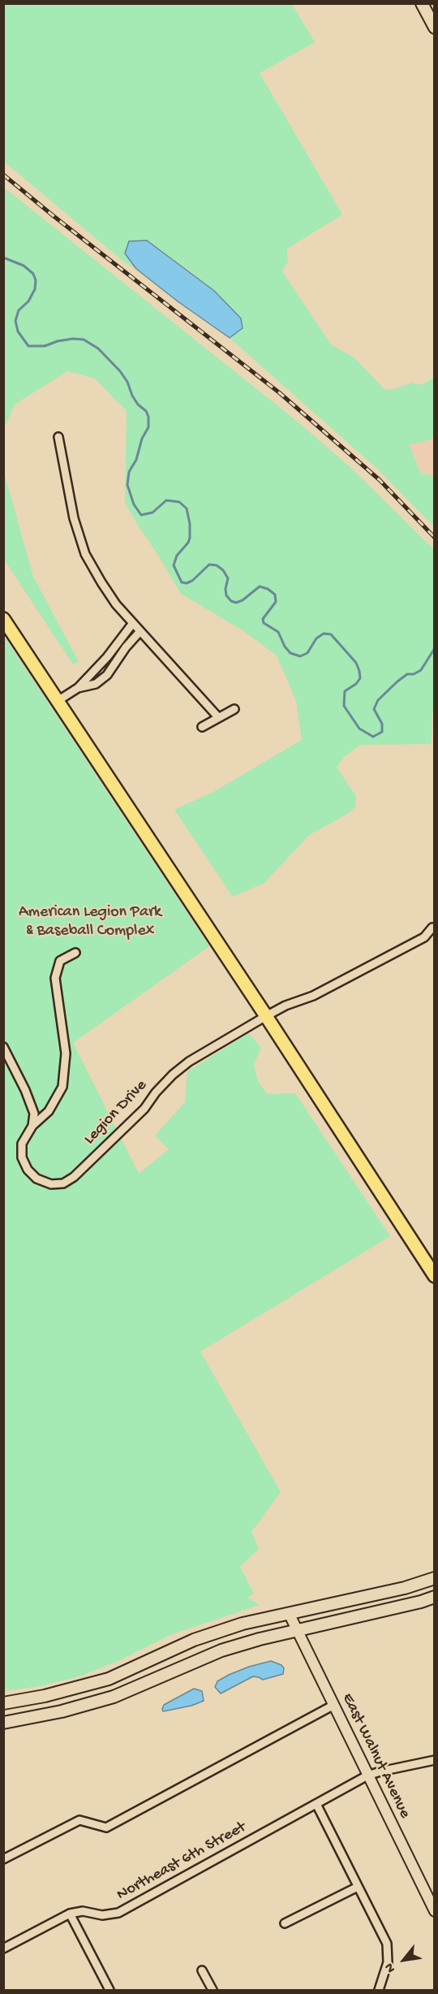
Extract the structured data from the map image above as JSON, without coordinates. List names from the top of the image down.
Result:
{
  "streets": {
    "street": ["Legion Drive", "East Walnut Avenue", "Northeast 6th Street"]
  },
  "crossings": [
    ["East Walnut Avenue", "Northeast 6th Street"]
  ],
  "parks": ["American Legion Park & Baseball Complex"],
  "north": "bottom left"
}
